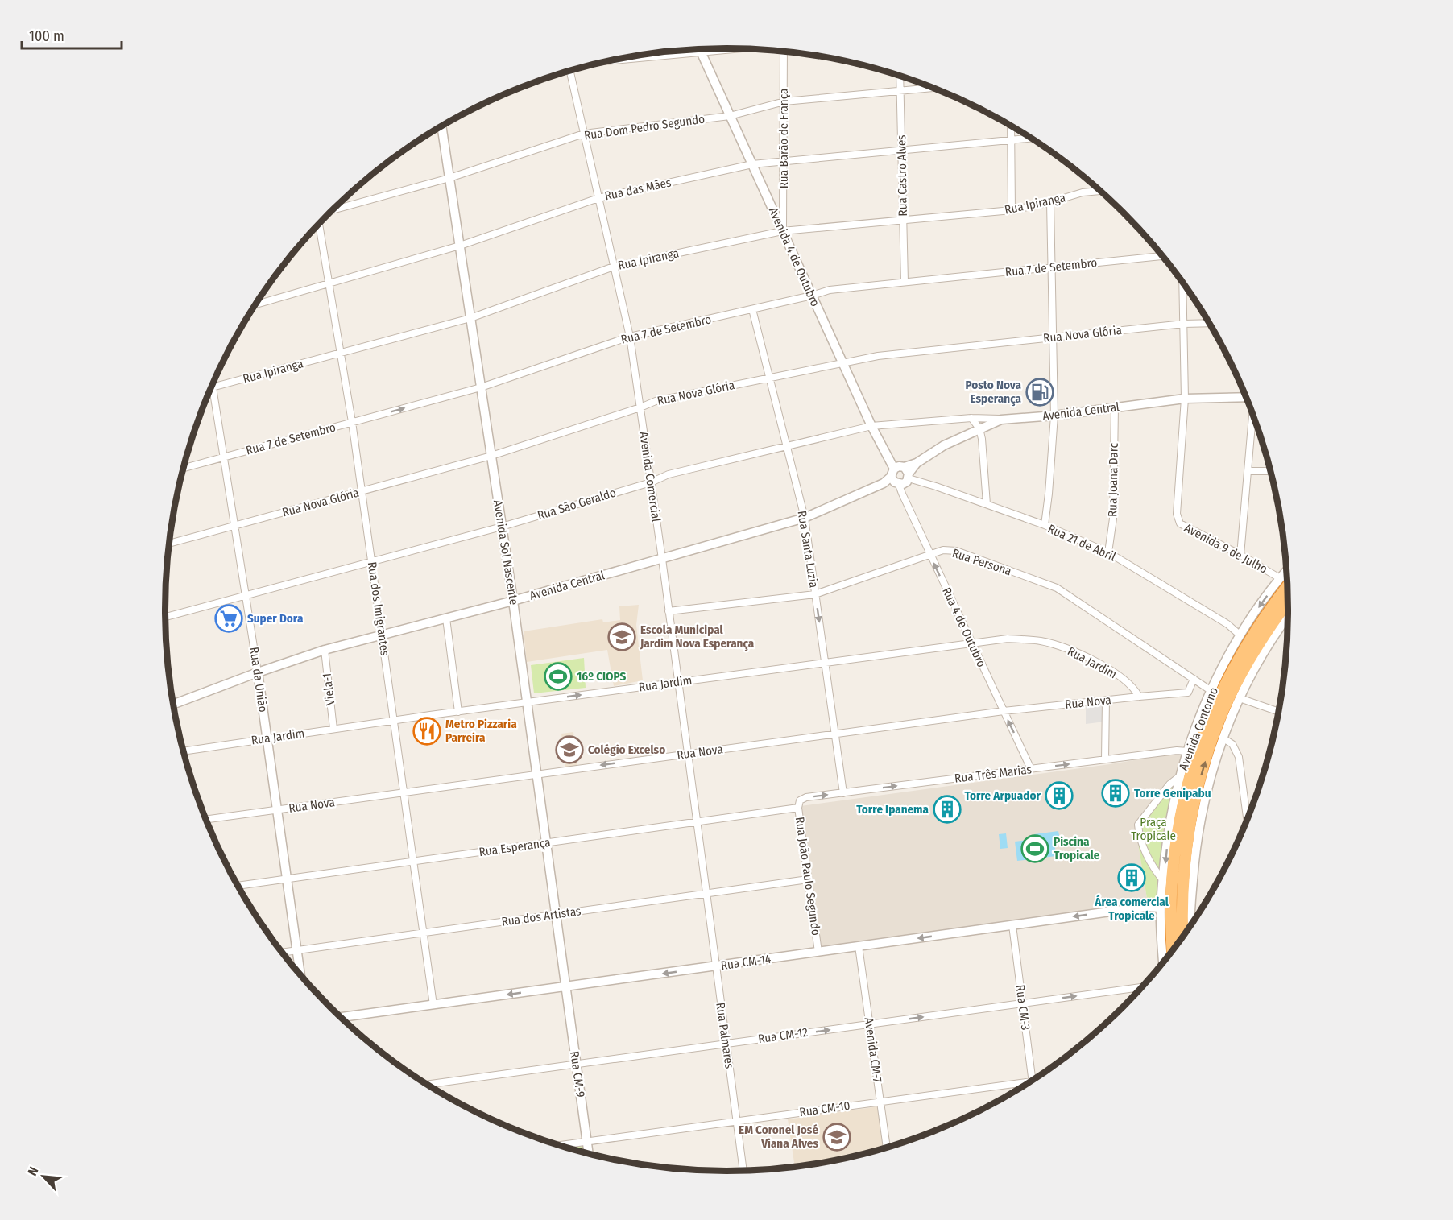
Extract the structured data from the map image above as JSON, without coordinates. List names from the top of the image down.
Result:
{
  "streets": {
    "street": [
      "Rua Dom Pedro Segundo",
      "Rua Barão de França",
      "Rua Castro Alves",
      "Rua das Mães",
      "Rua Ipiranga",
      "Avenida 4 de Outubro",
      "Rua 7 de Setembro",
      "Rua Nova Glória",
      "Avenida Central",
      "Avenida Comercial",
      "Rua Joana Darc",
      "Rua São Geraldo",
      "Rua 21 de Abril",
      "Avenida 9 de Julho",
      "Rua Santa Luzia",
      "Avenida Sol Nascente",
      "Rua Persona",
      "Rua dos Imigrantes",
      "Rua 4 de Outubro",
      "Rua Jardim",
      "Rua da União",
      "Viela-1",
      "Rua Nova",
      "Avenida Contorno",
      "Rua Três Marias",
      "Rua Esperança",
      "Rua João Paulo Segundo",
      "Rua dos Artistas",
      "Rua CM-14",
      "Rua CM-3",
      "Rua Palmares",
      "Rua CM-12",
      "Avenida CM-7",
      "Rua CM-9",
      "Rua CM-10"
    ]
  },
  "crossings": [
    ["Rua Dom Pedro Segundo", "Rua Barão de França"],
    ["Rua Dom Pedro Segundo", "Rua Castro Alves"],
    ["Rua Dom Pedro Segundo", "Avenida 4 de Outubro"],
    ["Rua Dom Pedro Segundo", "Avenida Comercial"],
    ["Rua Dom Pedro Segundo", "Avenida Sol Nascente"],
    ["Rua Barão de França", "Rua das Mães"],
    ["Rua Barão de França", "Rua Ipiranga"],
    ["Rua Barão de França", "Avenida 4 de Outubro"],
    ["Rua Castro Alves", "Rua das Mães"],
    ["Rua Castro Alves", "Rua Ipiranga"],
    ["Rua Castro Alves", "Rua 7 de Setembro"],
    ["Rua das Mães", "Avenida 4 de Outubro"],
    ["Rua das Mães", "Avenida Comercial"],
    ["Rua das Mães", "Avenida Sol Nascente"],
    ["Rua das Mães", "Rua dos Imigrantes"],
    ["Rua Ipiranga", "Avenida 4 de Outubro"],
    ["Rua Ipiranga", "Avenida Comercial"],
    ["Rua Ipiranga", "Avenida Sol Nascente"],
    ["Rua Ipiranga", "Rua dos Imigrantes"],
    ["Rua Ipiranga", "Rua da União"],
    ["Avenida 4 de Outubro", "Rua 7 de Setembro"],
    ["Avenida 4 de Outubro", "Rua Nova Glória"],
    ["Avenida 4 de Outubro", "Avenida Central"],
    ["Avenida 4 de Outubro", "Rua São Geraldo"],
    ["Avenida 4 de Outubro", "Rua 4 de Outubro"],
    ["Rua 7 de Setembro", "Avenida Comercial"],
    ["Rua 7 de Setembro", "Rua Santa Luzia"],
    ["Rua 7 de Setembro", "Avenida Sol Nascente"],
    ["Rua 7 de Setembro", "Rua dos Imigrantes"],
    ["Rua 7 de Setembro", "Rua da União"],
    ["Rua Nova Glória", "Avenida Comercial"],
    ["Rua Nova Glória", "Rua Santa Luzia"],
    ["Rua Nova Glória", "Avenida Sol Nascente"],
    ["Rua Nova Glória", "Rua dos Imigrantes"],
    ["Rua Nova Glória", "Rua da União"],
    ["Avenida Central", "Avenida Comercial"],
    ["Avenida Central", "Rua Joana Darc"],
    ["Avenida Central", "Rua São Geraldo"],
    ["Avenida Central", "Rua 21 de Abril"],
    ["Avenida Central", "Avenida 9 de Julho"],
    ["Avenida Central", "Rua Santa Luzia"],
    ["Avenida Central", "Avenida Sol Nascente"],
    ["Avenida Central", "Rua dos Imigrantes"],
    ["Avenida Central", "Rua 4 de Outubro"],
    ["Avenida Central", "Rua da União"],
    ["Avenida Central", "Viela-1"],
    ["Avenida Comercial", "Rua São Geraldo"],
    ["Avenida Comercial", "Rua Persona"],
    ["Avenida Comercial", "Rua Jardim"],
    ["Avenida Comercial", "Rua Nova"],
    ["Avenida Comercial", "Rua Esperança"],
    ["Avenida Comercial", "Rua dos Artistas"],
    ["Avenida Comercial", "Rua Palmares"],
    ["Rua Joana Darc", "Rua 21 de Abril"],
    ["Rua São Geraldo", "Rua Santa Luzia"],
    ["Rua São Geraldo", "Avenida Sol Nascente"],
    ["Rua São Geraldo", "Rua dos Imigrantes"],
    ["Rua São Geraldo", "Rua da União"],
    ["Rua 21 de Abril", "Avenida Contorno"],
    ["Avenida 9 de Julho", "Avenida Contorno"],
    ["Rua Santa Luzia", "Rua Persona"],
    ["Rua Santa Luzia", "Rua Jardim"],
    ["Rua Santa Luzia", "Rua Nova"],
    ["Rua Santa Luzia", "Rua Três Marias"],
    ["Avenida Sol Nascente", "Rua Jardim"],
    ["Avenida Sol Nascente", "Rua Nova"],
    ["Avenida Sol Nascente", "Rua Esperança"],
    ["Avenida Sol Nascente", "Rua dos Artistas"],
    ["Avenida Sol Nascente", "Rua CM-14"],
    ["Avenida Sol Nascente", "Rua CM-9"],
    ["Rua Persona", "Rua 4 de Outubro"],
    ["Rua Persona", "Rua Nova"],
    ["Rua Persona", "Avenida Contorno"],
    ["Rua dos Imigrantes", "Rua Jardim"],
    ["Rua dos Imigrantes", "Rua Nova"],
    ["Rua dos Imigrantes", "Rua Esperança"],
    ["Rua dos Imigrantes", "Rua dos Artistas"],
    ["Rua dos Imigrantes", "Rua CM-14"],
    ["Rua 4 de Outubro", "Rua Jardim"],
    ["Rua 4 de Outubro", "Rua Nova"],
    ["Rua 4 de Outubro", "Rua Três Marias"],
    ["Rua Jardim", "Rua da União"],
    ["Rua Jardim", "Viela-1"],
    ["Rua Jardim", "Rua Nova"],
    ["Rua da União", "Rua Nova"],
    ["Rua da União", "Rua Esperança"],
    ["Rua da União", "Rua dos Artistas"],
    ["Avenida Contorno", "Rua Três Marias"],
    ["Avenida Contorno", "Rua CM-14"],
    ["Rua Três Marias", "Rua Esperança"],
    ["Rua Três Marias", "Rua João Paulo Segundo"],
    ["Rua Esperança", "Rua João Paulo Segundo"],
    ["Rua João Paulo Segundo", "Rua dos Artistas"],
    ["Rua João Paulo Segundo", "Rua CM-14"],
    ["Rua dos Artistas", "Rua Palmares"],
    ["Rua CM-14", "Rua CM-3"],
    ["Rua CM-14", "Rua Palmares"],
    ["Rua CM-14", "Avenida CM-7"],
    ["Rua CM-14", "Rua CM-9"],
    ["Rua CM-3", "Rua CM-12"],
    ["Rua CM-3", "Rua CM-10"],
    ["Rua Palmares", "Rua CM-12"],
    ["Rua Palmares", "Rua CM-10"],
    ["Rua CM-12", "Avenida CM-7"],
    ["Rua CM-12", "Rua CM-9"],
    ["Avenida CM-7", "Rua CM-10"],
    ["Rua CM-9", "Rua CM-10"]
  ],
  "one_way": [
    "Rua 4 de Outubro",
    "Rua Três Marias",
    "Rua CM-14",
    "Rua CM-12"
  ],
  "parks": ["Praça Tropicale"],
  "places": {
    "fuel station": ["Posto Nova Esperança"],
    "supermarket": ["Super Dora"],
    "school or university": ["Escola Municipal Jardim Nova Esperança", "Colégio Excelso", "EM Coronel José Viana Alves"],
    "sports": ["16º CIOPS", "Piscina Tropicale"],
    "restaurant": ["Metro Pizzaria Parreira"],
    "building": [
      "Torre Genipabu",
      "Torre Arpuador",
      "Torre Ipanema",
      "Área comercial Tropicale"
    ]
  },
  "scale_bar": "100 m",
  "north": "top left"
}
